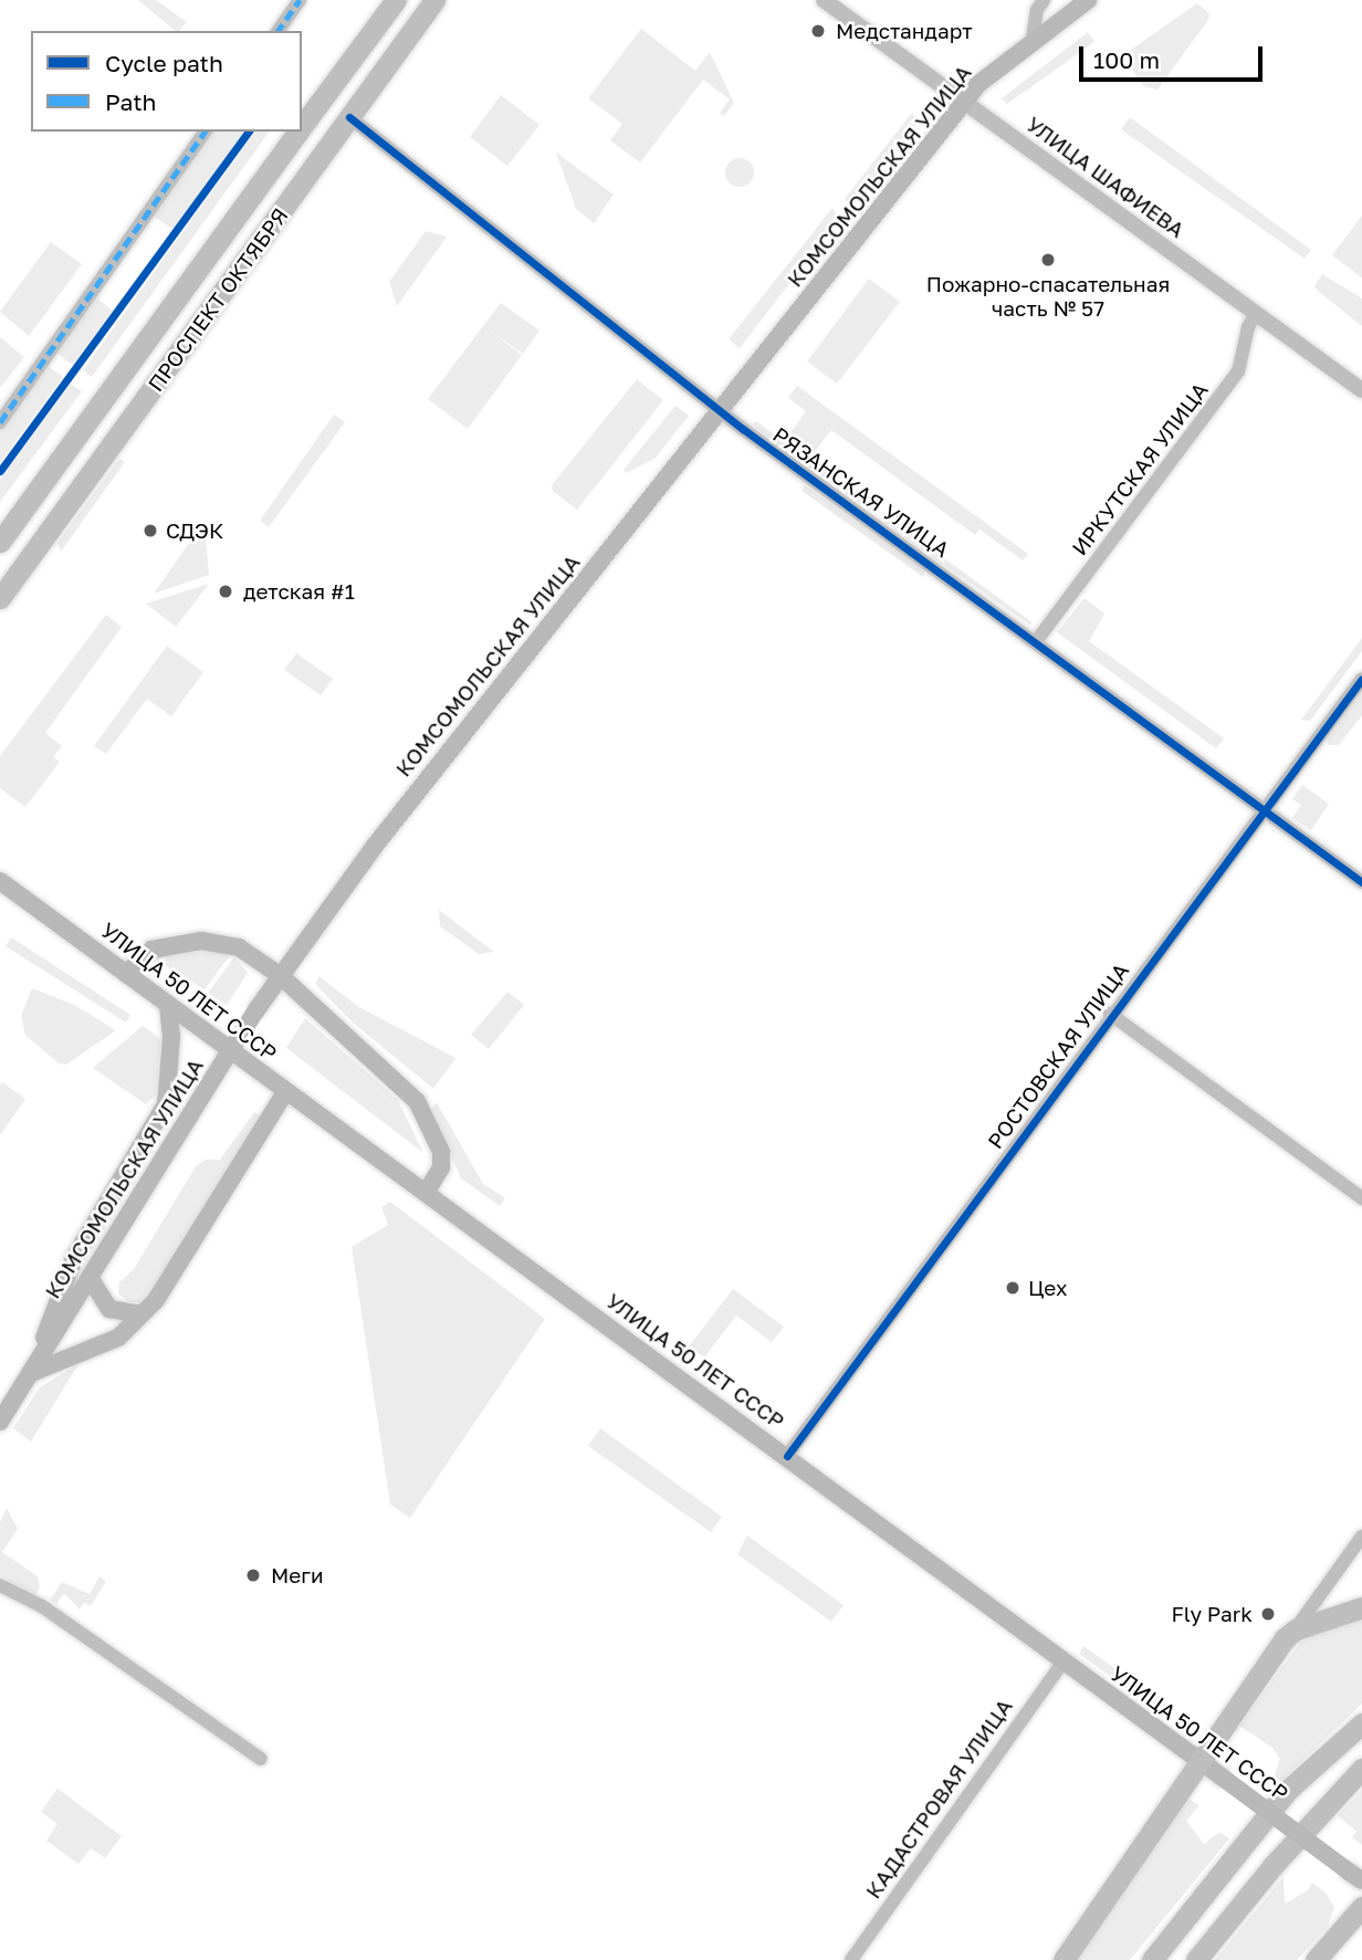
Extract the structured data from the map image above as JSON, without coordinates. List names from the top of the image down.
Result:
{
  "streets": {
    "main road": ["КОМСОМОЛЬСКАЯ УЛИЦА", "ПРОСПЕКТ ОКТЯБРЯ", "УЛИЦА 50 ЛЕТ СССР"],
    "street": [
      "УЛИЦА ШАФИЕВА",
      "ИРКУТСКАЯ УЛИЦА",
      "РЯЗАНСКАЯ УЛИЦА",
      "РОСТОВСКАЯ УЛИЦА",
      "КАДАСТРОВАЯ УЛИЦА"
    ]
  },
  "crossings": [
    ["КОМСОМОЛЬСКАЯ УЛИЦА", "УЛИЦА ШАФИЕВА"],
    ["КОМСОМОЛЬСКАЯ УЛИЦА", "РЯЗАНСКАЯ УЛИЦА"],
    ["УЛИЦА ШАФИЕВА", "ИРКУТСКАЯ УЛИЦА"],
    ["ПРОСПЕКТ ОКТЯБРЯ", "РЯЗАНСКАЯ УЛИЦА"],
    ["ИРКУТСКАЯ УЛИЦА", "РЯЗАНСКАЯ УЛИЦА"],
    ["РЯЗАНСКАЯ УЛИЦА", "РОСТОВСКАЯ УЛИЦА"],
    ["УЛИЦА 50 ЛЕТ СССР", "РОСТОВСКАЯ УЛИЦА"],
    ["УЛИЦА 50 ЛЕТ СССР", "КАДАСТРОВАЯ УЛИЦА"]
  ],
  "places": [
    "Медстандарт",
    "Пожарно-спасательная часть № 57",
    "СДЭК",
    "детская #1",
    "Цех",
    "Меги",
    "Fly Park"
  ],
  "legend": ["Cycle path", "Path"],
  "scale_bar": "100 m"
}
